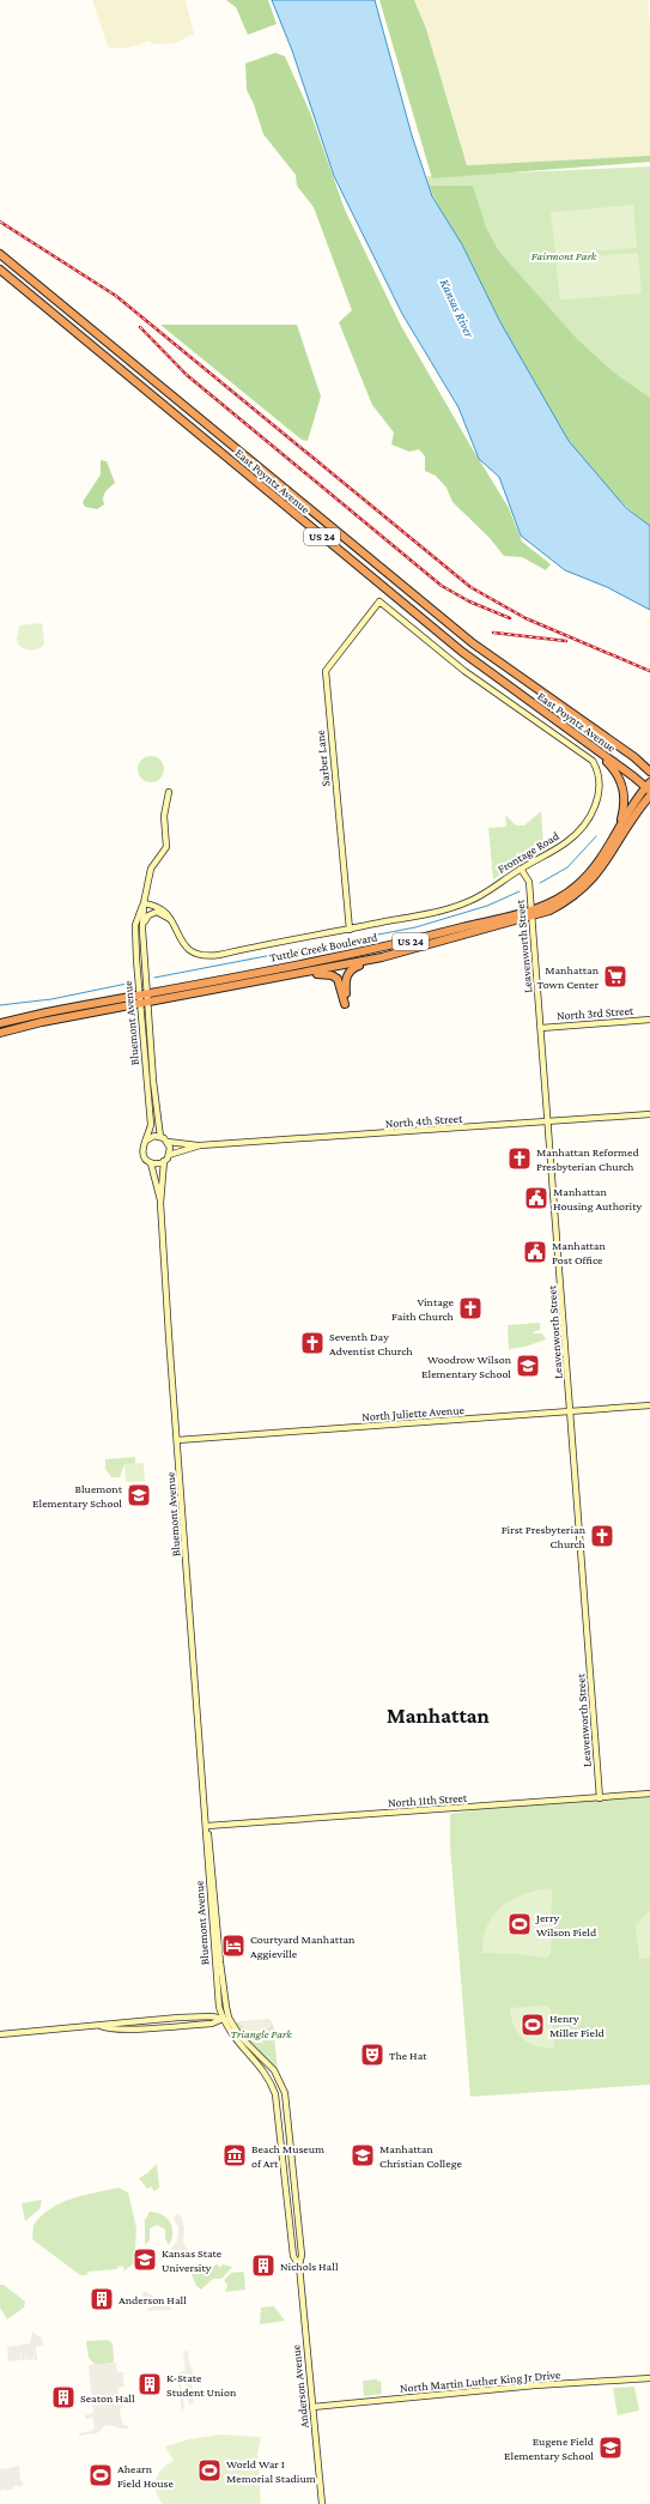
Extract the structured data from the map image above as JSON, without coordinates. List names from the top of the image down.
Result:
{
  "streets": {
    "highway": ["East Poyntz Avenue", "US 24", "Tuttle Creek Boulevard"],
    "street": [
      "Sarber Lane",
      "Frontage Road",
      "Leavenworth Street",
      "North 3rd Street",
      "Bluemont Avenue",
      "North 4th Street",
      "North Juliette Avenue",
      "North 11th Street",
      "North Martin Luther King Jr Drive",
      "Anderson Avenue"
    ]
  },
  "crossings": [
    ["East Poyntz Avenue", "US 24"],
    ["East Poyntz Avenue", "Tuttle Creek Boulevard"],
    ["US 24", "Tuttle Creek Boulevard"],
    ["Sarber Lane", "Frontage Road"],
    ["Frontage Road", "Leavenworth Street"],
    ["Tuttle Creek Boulevard", "Leavenworth Street"],
    ["Tuttle Creek Boulevard", "Bluemont Avenue"],
    ["Leavenworth Street", "North 3rd Street"],
    ["Leavenworth Street", "North 4th Street"],
    ["Leavenworth Street", "North Juliette Avenue"],
    ["Leavenworth Street", "North 11th Street"],
    ["Bluemont Avenue", "North 4th Street"],
    ["Bluemont Avenue", "North Juliette Avenue"],
    ["Bluemont Avenue", "North 11th Street"],
    ["Bluemont Avenue", "Anderson Avenue"],
    ["North Martin Luther King Jr Drive", "Anderson Avenue"]
  ],
  "districts": ["Manhattan"],
  "water": ["Kansas River"],
  "parks": ["Fairmont Park", "Triangle Park"],
  "places": {
    "supermarket": ["Manhattan Town Center"],
    "church": [
      "Manhattan Reformed Presbyterian Church",
      "Vintage Faith Church",
      "Seventh Day Adventist Church",
      "First Presbyterian Church"
    ],
    "public building": ["Manhattan Housing Authority", "Manhattan Post Office"],
    "school or university": [
      "Woodrow Wilson Elementary School",
      "Bluemont Elementary School",
      "Manhattan Christian College",
      "Kansas State University",
      "Eugene Field Elementary School"
    ],
    "sports": [
      "Jerry Wilson Field",
      "Henry Miller Field",
      "World War I Memorial Stadium",
      "Ahearn Field House"
    ],
    "hotel": ["Courtyard Manhattan Aggieville"],
    "theatre": ["The Hat"],
    "museum": ["Beach Museum of Art"],
    "building": [
      "Nichols Hall",
      "Anderson Hall",
      "K-State Student Union",
      "Seaton Hall"
    ]
  }
}
